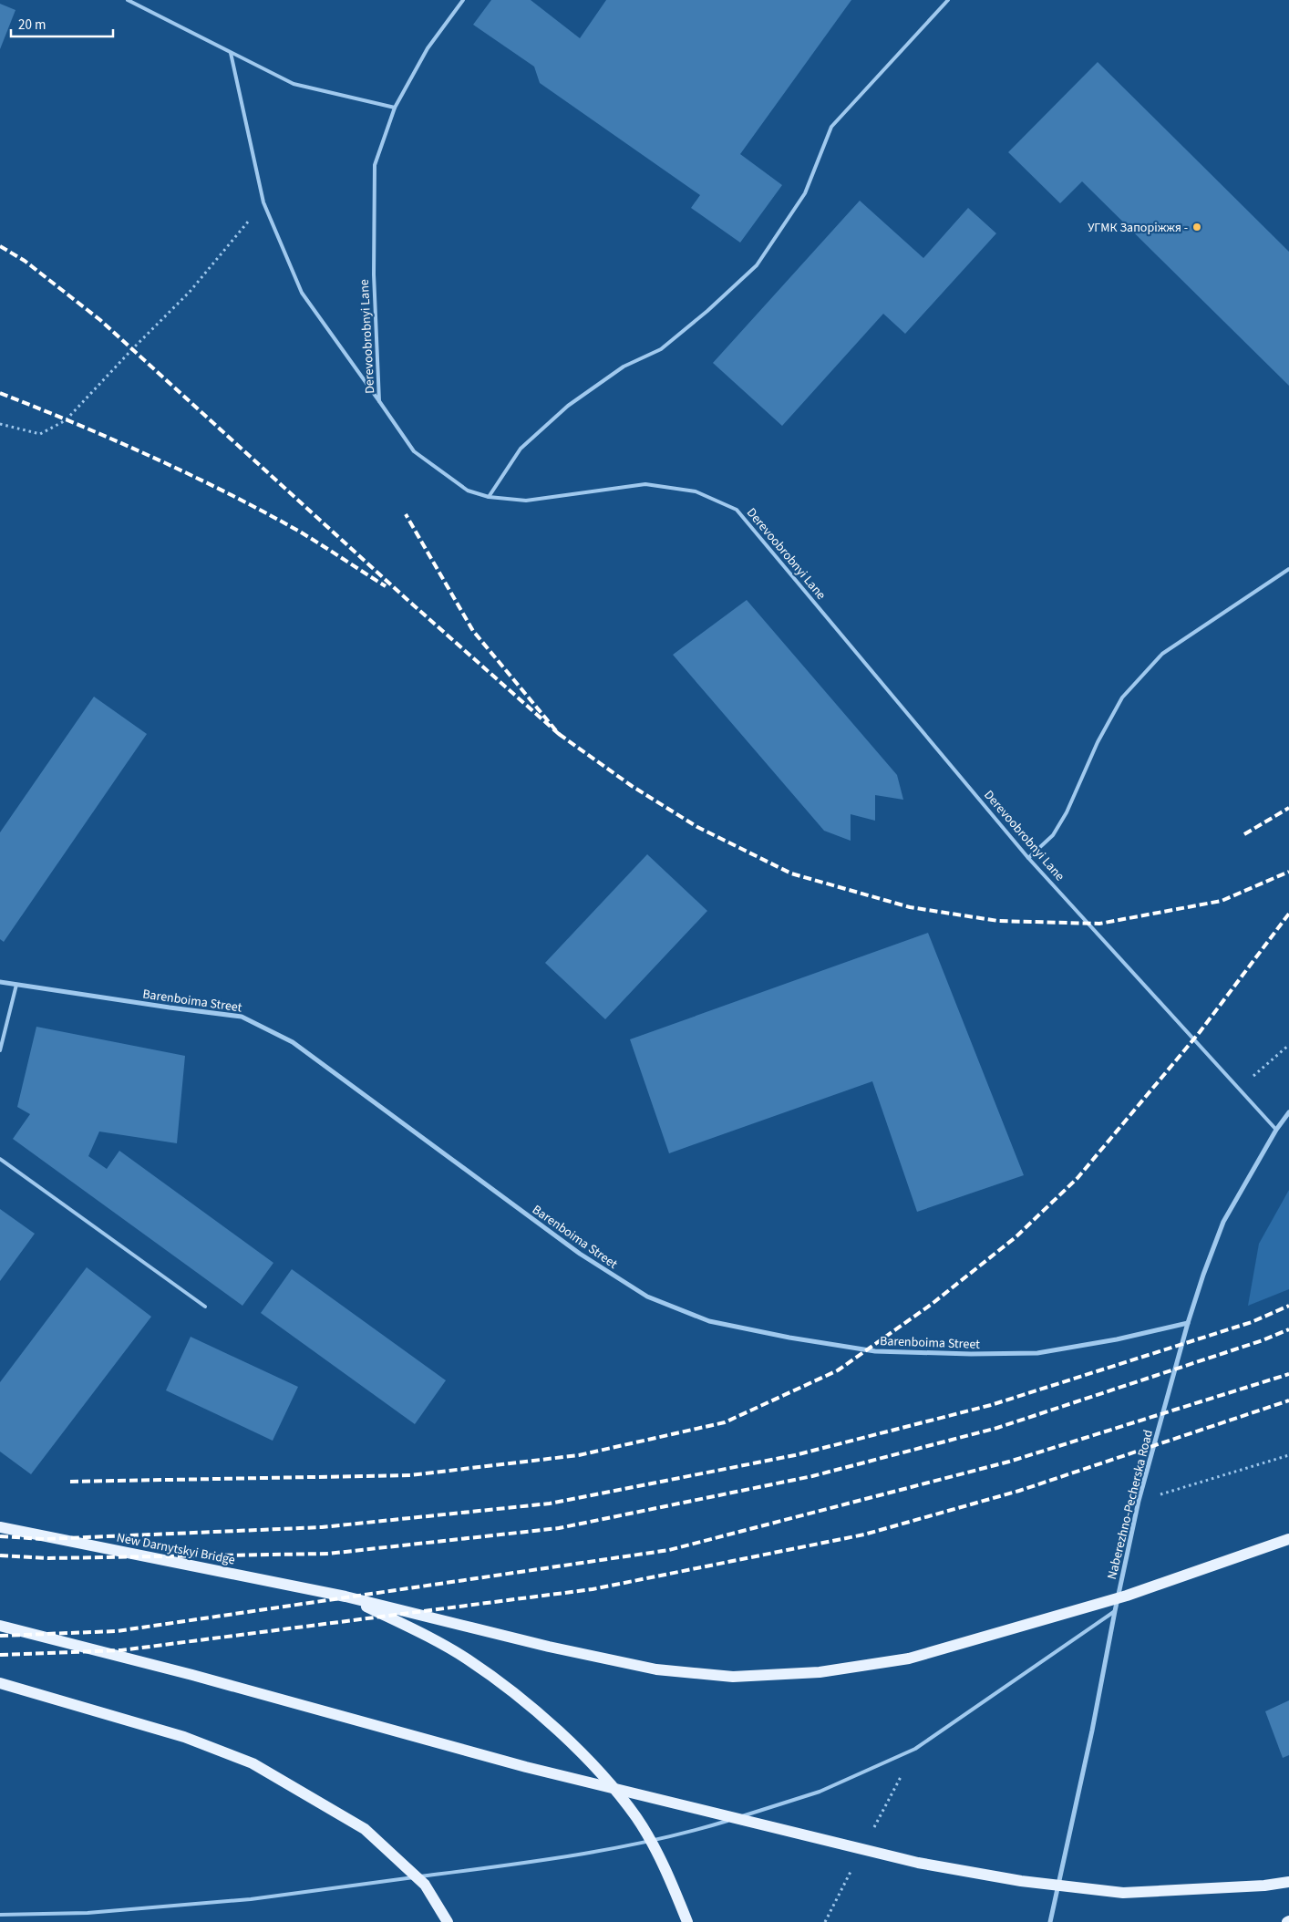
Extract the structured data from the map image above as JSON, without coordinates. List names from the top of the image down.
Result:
{
  "streets": {
    "main road": ["New Darnytskyi Bridge"],
    "street": ["Barenboima Street", "Naberezhno-Pecherska Road"],
    "lane": ["Derevoobrobnyi Lane"]
  },
  "crossings": [
    ["Derevoobrobnyi Lane", "Naberezhno-Pecherska Road"],
    ["Barenboima Street", "Naberezhno-Pecherska Road"]
  ],
  "places": ["УГМК Запоріжжя -"],
  "scale_bar": "20 m"
}
